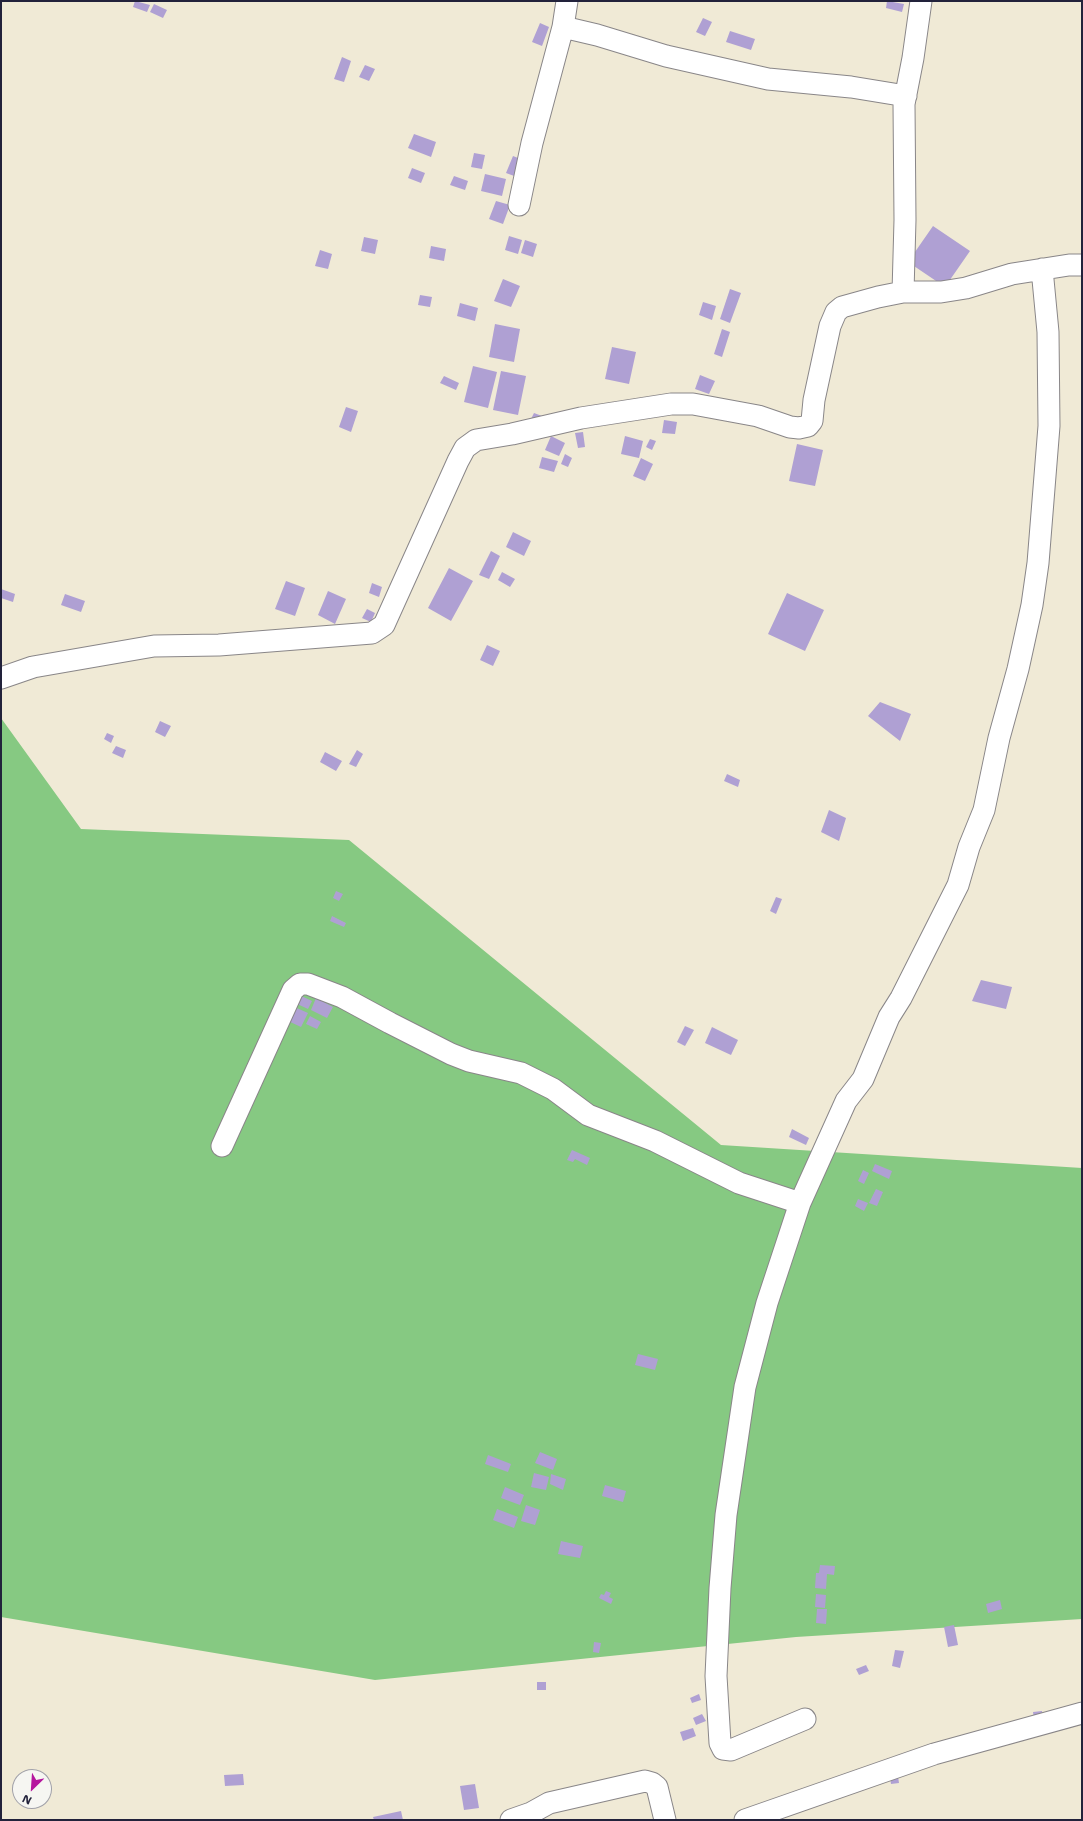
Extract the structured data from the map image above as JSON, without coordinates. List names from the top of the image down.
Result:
{
  "north": "bottom left"
}
